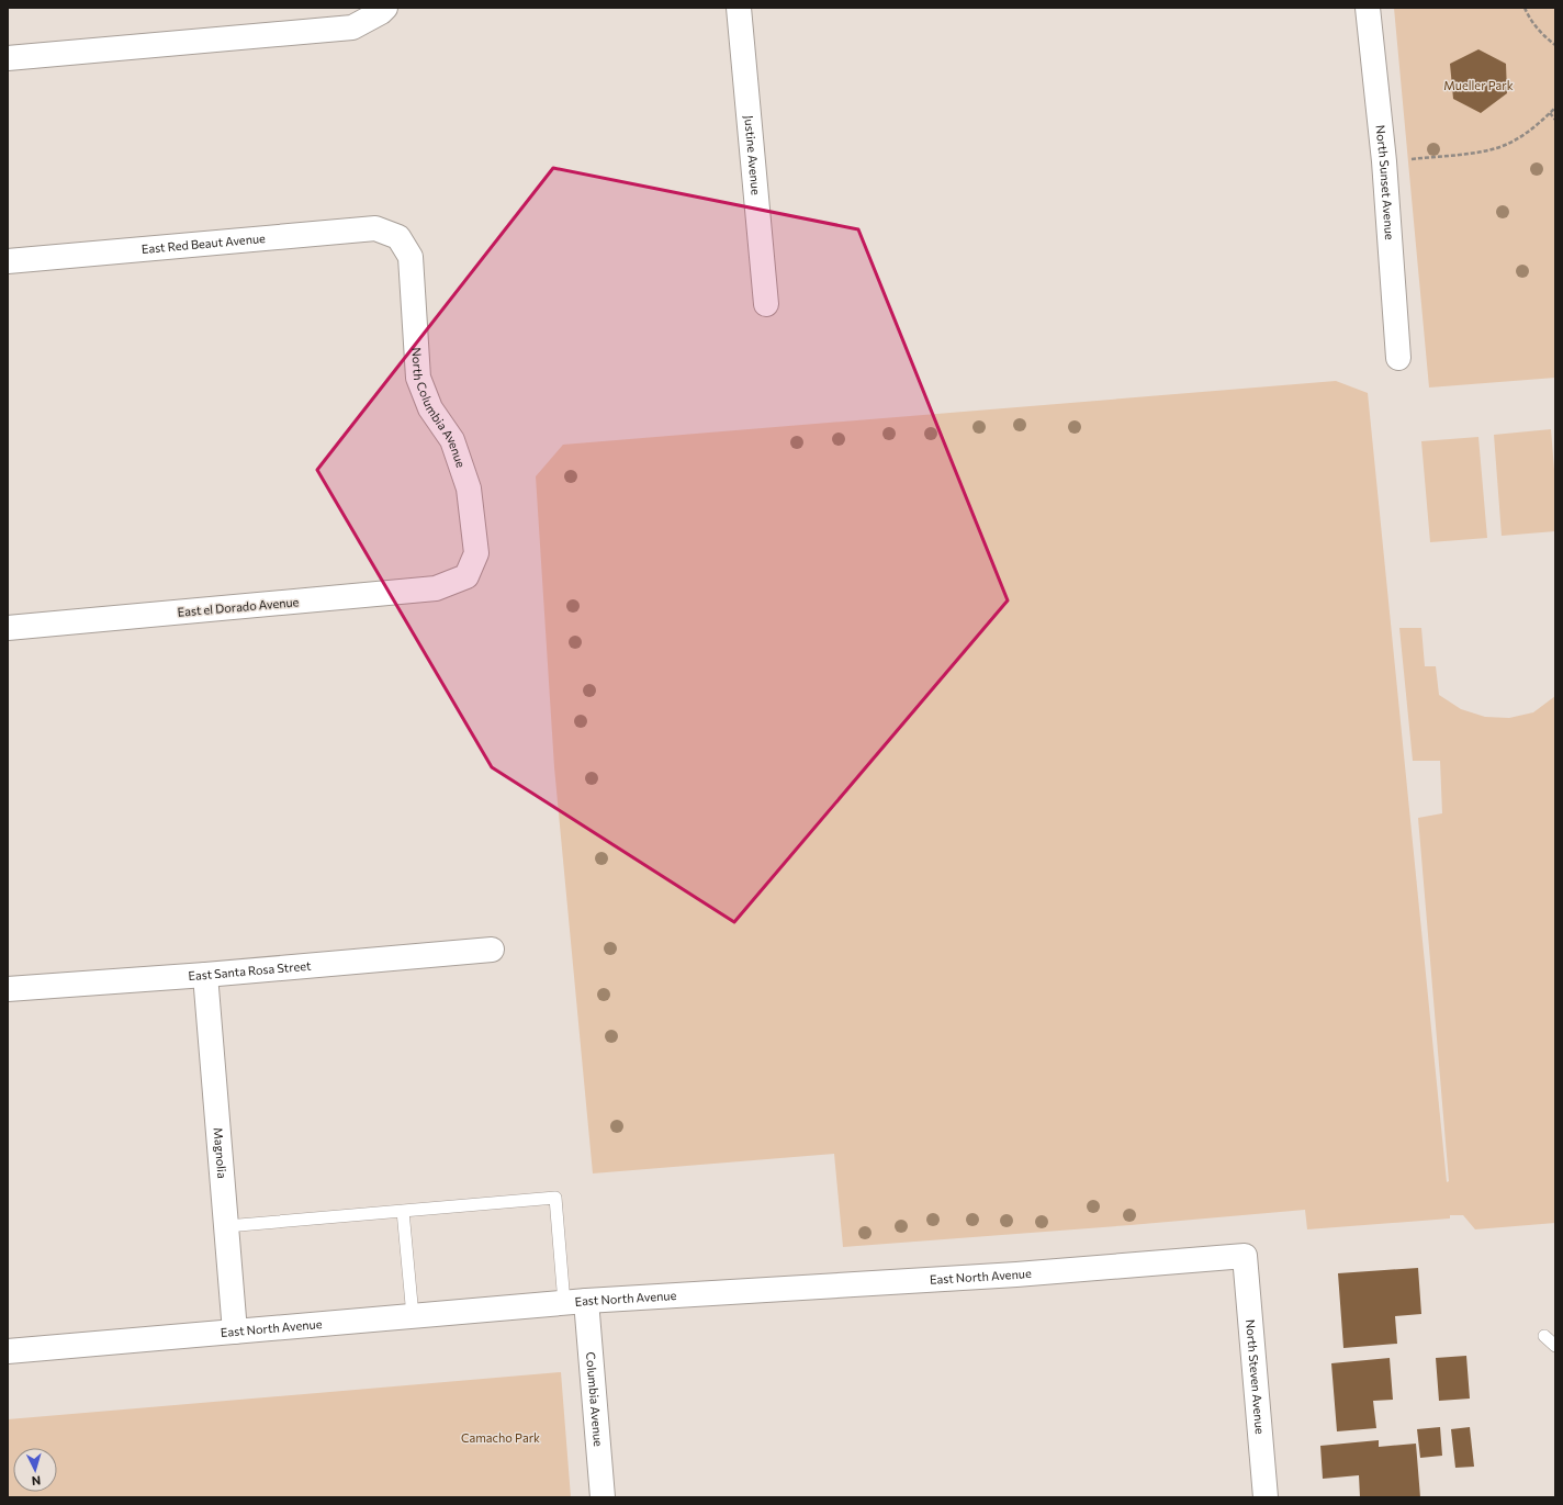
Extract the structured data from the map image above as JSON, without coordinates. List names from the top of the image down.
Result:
{
  "streets": {
    "street": [
      "Justine Avenue",
      "North Sunset Avenue",
      "East Red Beaut Avenue",
      "North Columbia Avenue",
      "East el Dorado Avenue",
      "East Santa Rosa Street",
      "Magnolia",
      "East North Avenue",
      "North Steven Avenue",
      "Columbia Avenue"
    ]
  },
  "crossings": [
    ["East Red Beaut Avenue", "North Columbia Avenue"],
    ["North Columbia Avenue", "East el Dorado Avenue"],
    ["East Santa Rosa Street", "Magnolia"],
    ["Magnolia", "East North Avenue"],
    ["East North Avenue", "North Steven Avenue"],
    ["East North Avenue", "Columbia Avenue"]
  ],
  "parks": ["Mueller Park", "Camacho Park"],
  "north": "bottom"
}
